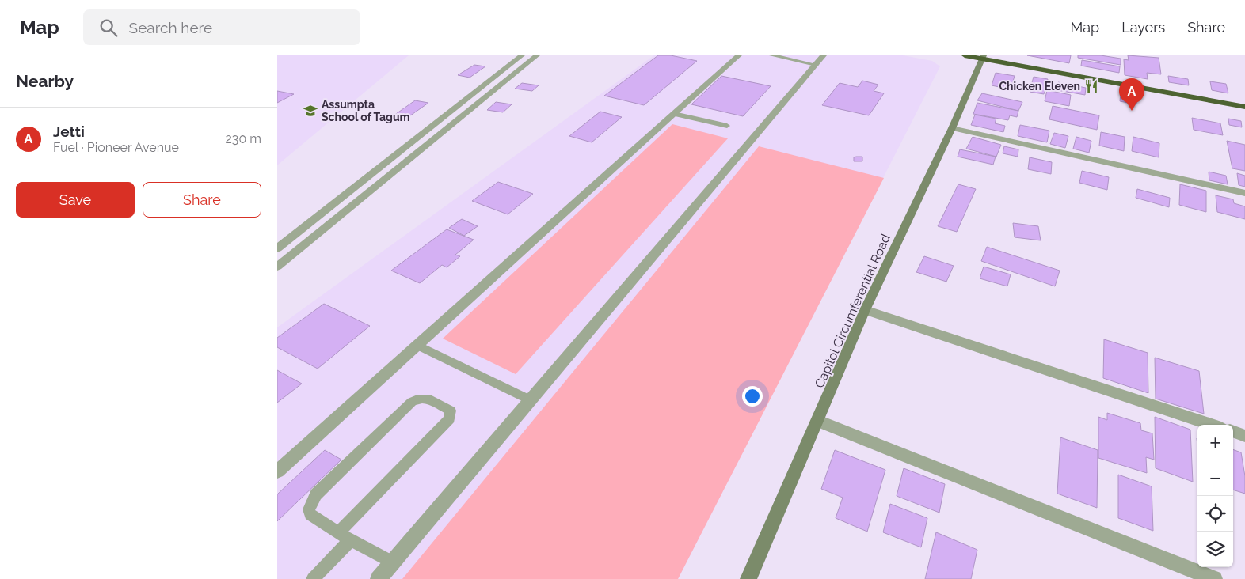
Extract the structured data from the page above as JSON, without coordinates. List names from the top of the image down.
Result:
{
  "streets": {
    "main road": ["Capitol Circumferential Road"]
  },
  "places": {
    "restaurant": ["Chicken Eleven"],
    "school or university": ["Assumpta School of Tagum"]
  },
  "page": {
    "header": "Map",
    "search": "Search here",
    "nav": ["Map", "Layers", "Share"],
    "heading": "Nearby",
    "pins": "A",
    "list": [
      {
        "mark": "A",
        "name": "Jetti",
        "note": "Fuel · Pioneer Avenue",
        "value": "230 m"
      }
    ],
    "buttons": ["Save", "Share"],
    "map_buttons": ["+", "−"]
  }
}
